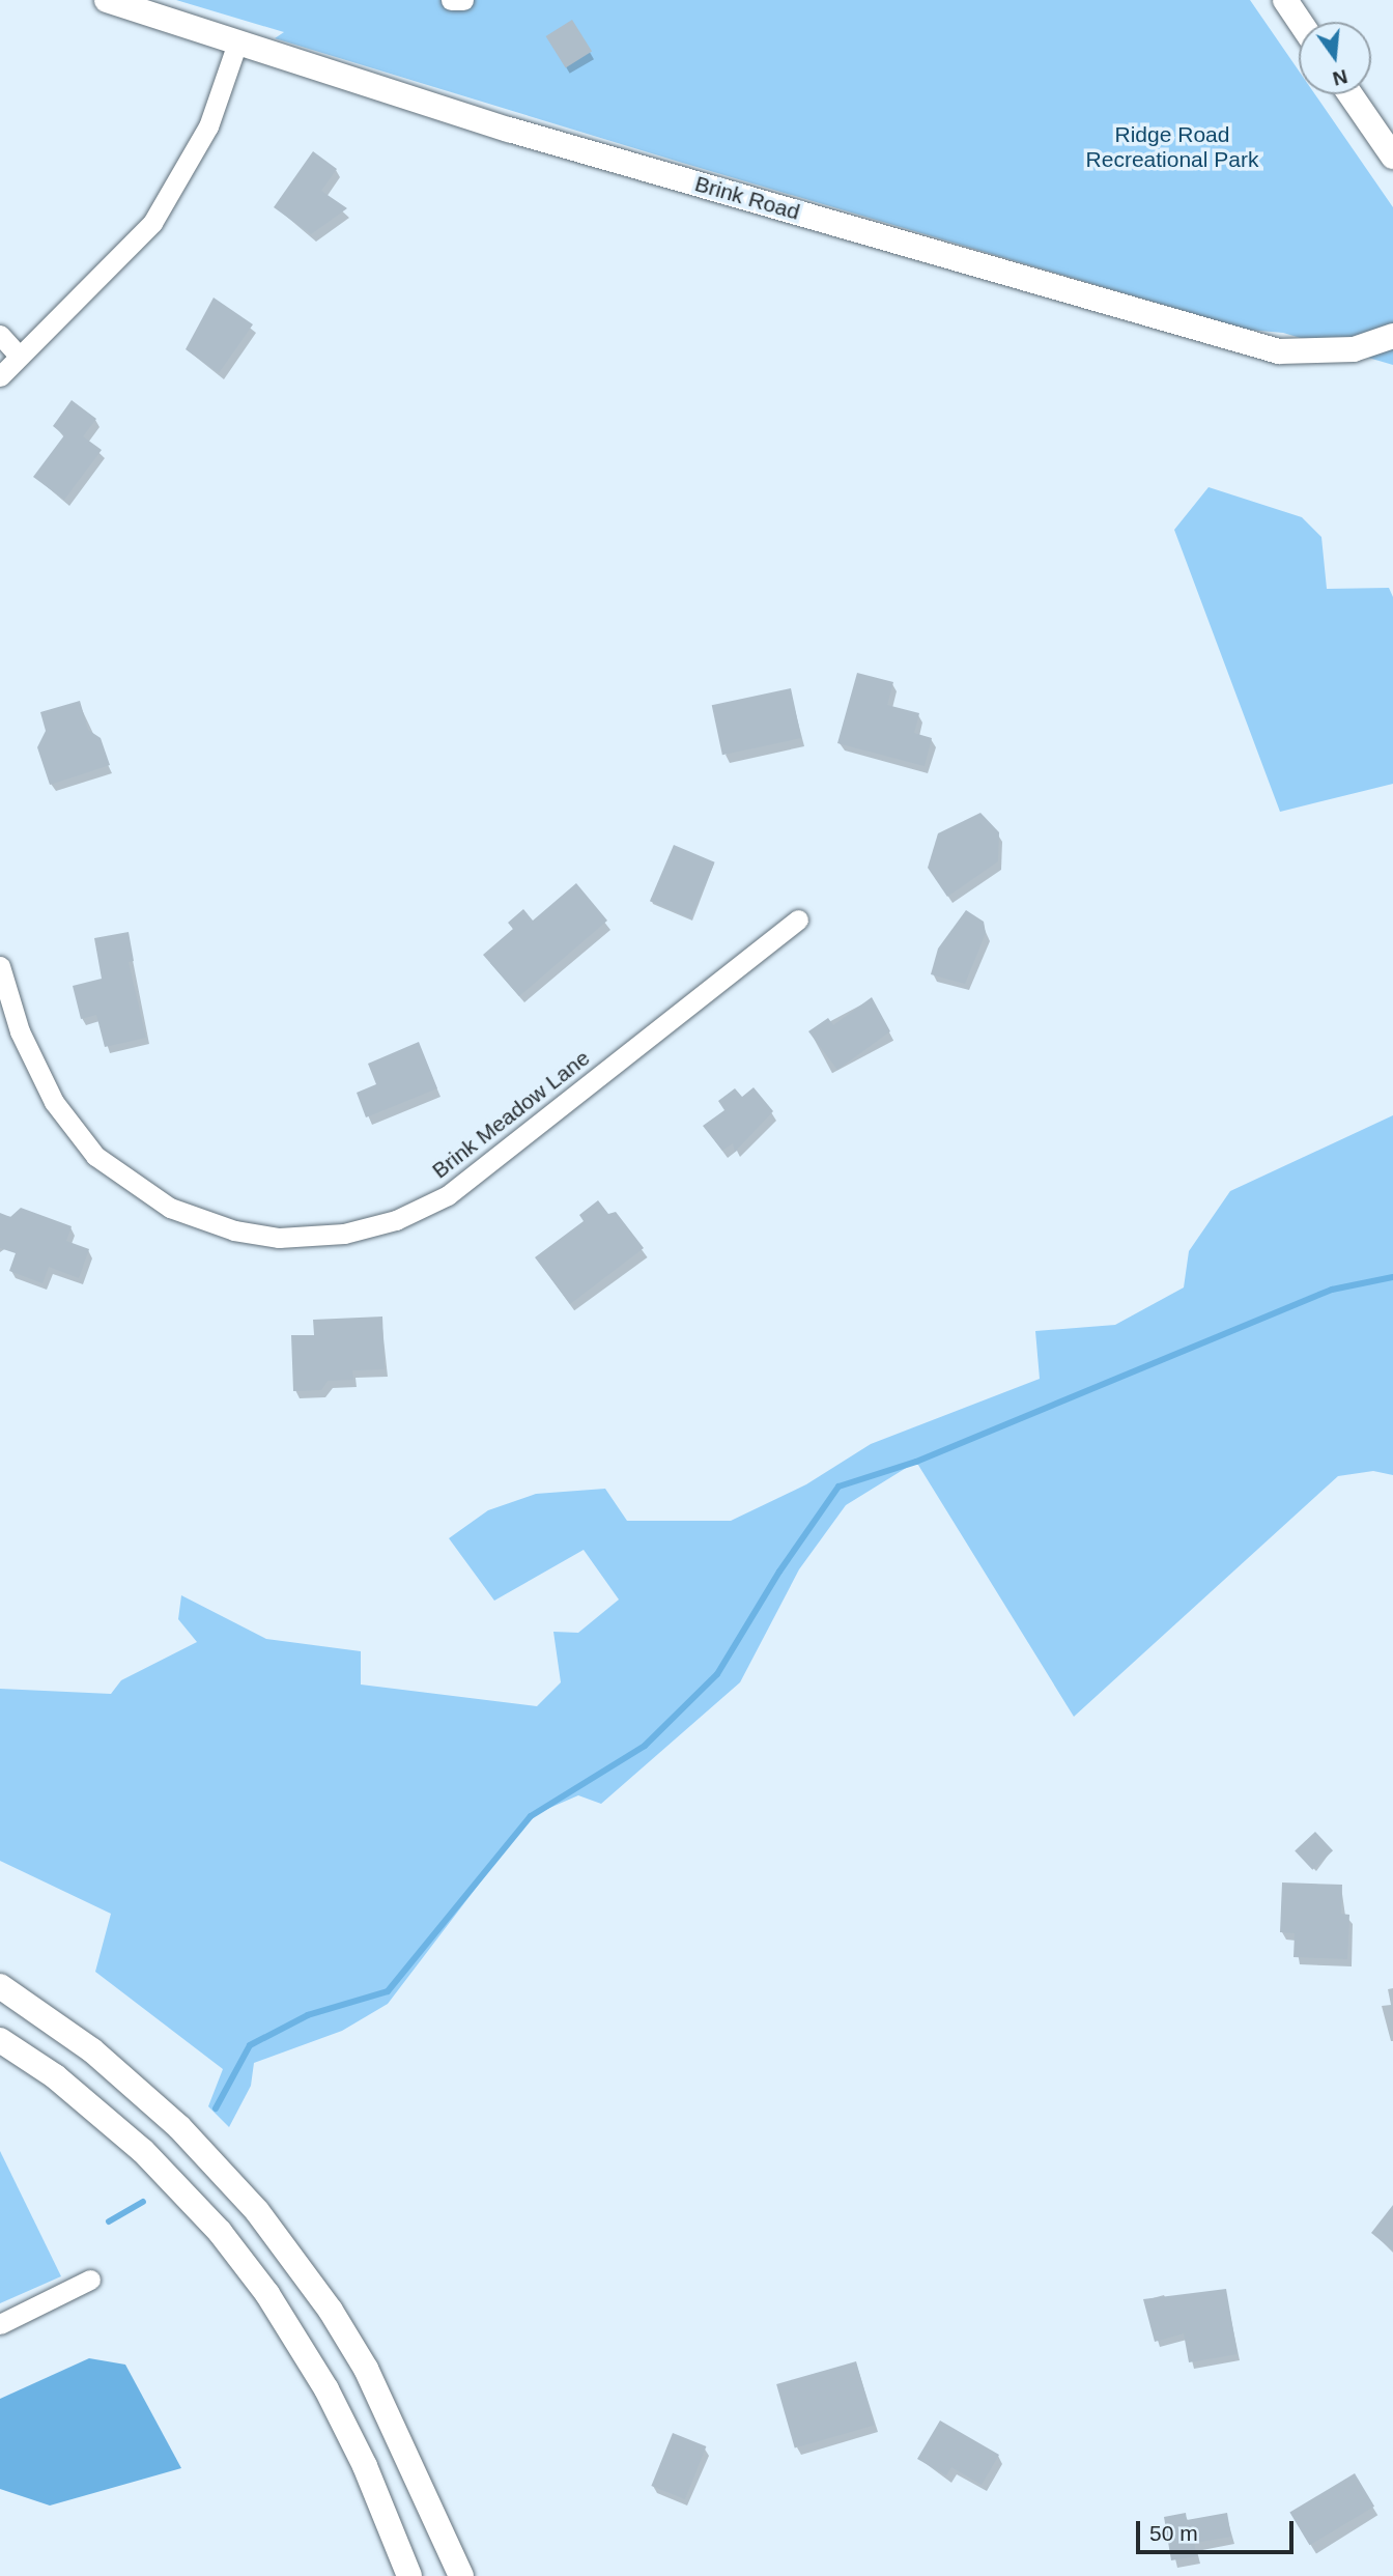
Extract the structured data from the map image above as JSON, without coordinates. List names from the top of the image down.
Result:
{
  "streets": {
    "main road": ["Brink Road"],
    "street": ["Brink Meadow Lane"]
  },
  "parks": ["Ridge Road Recreational Park"],
  "scale_bar": "50 m",
  "north": "bottom"
}
